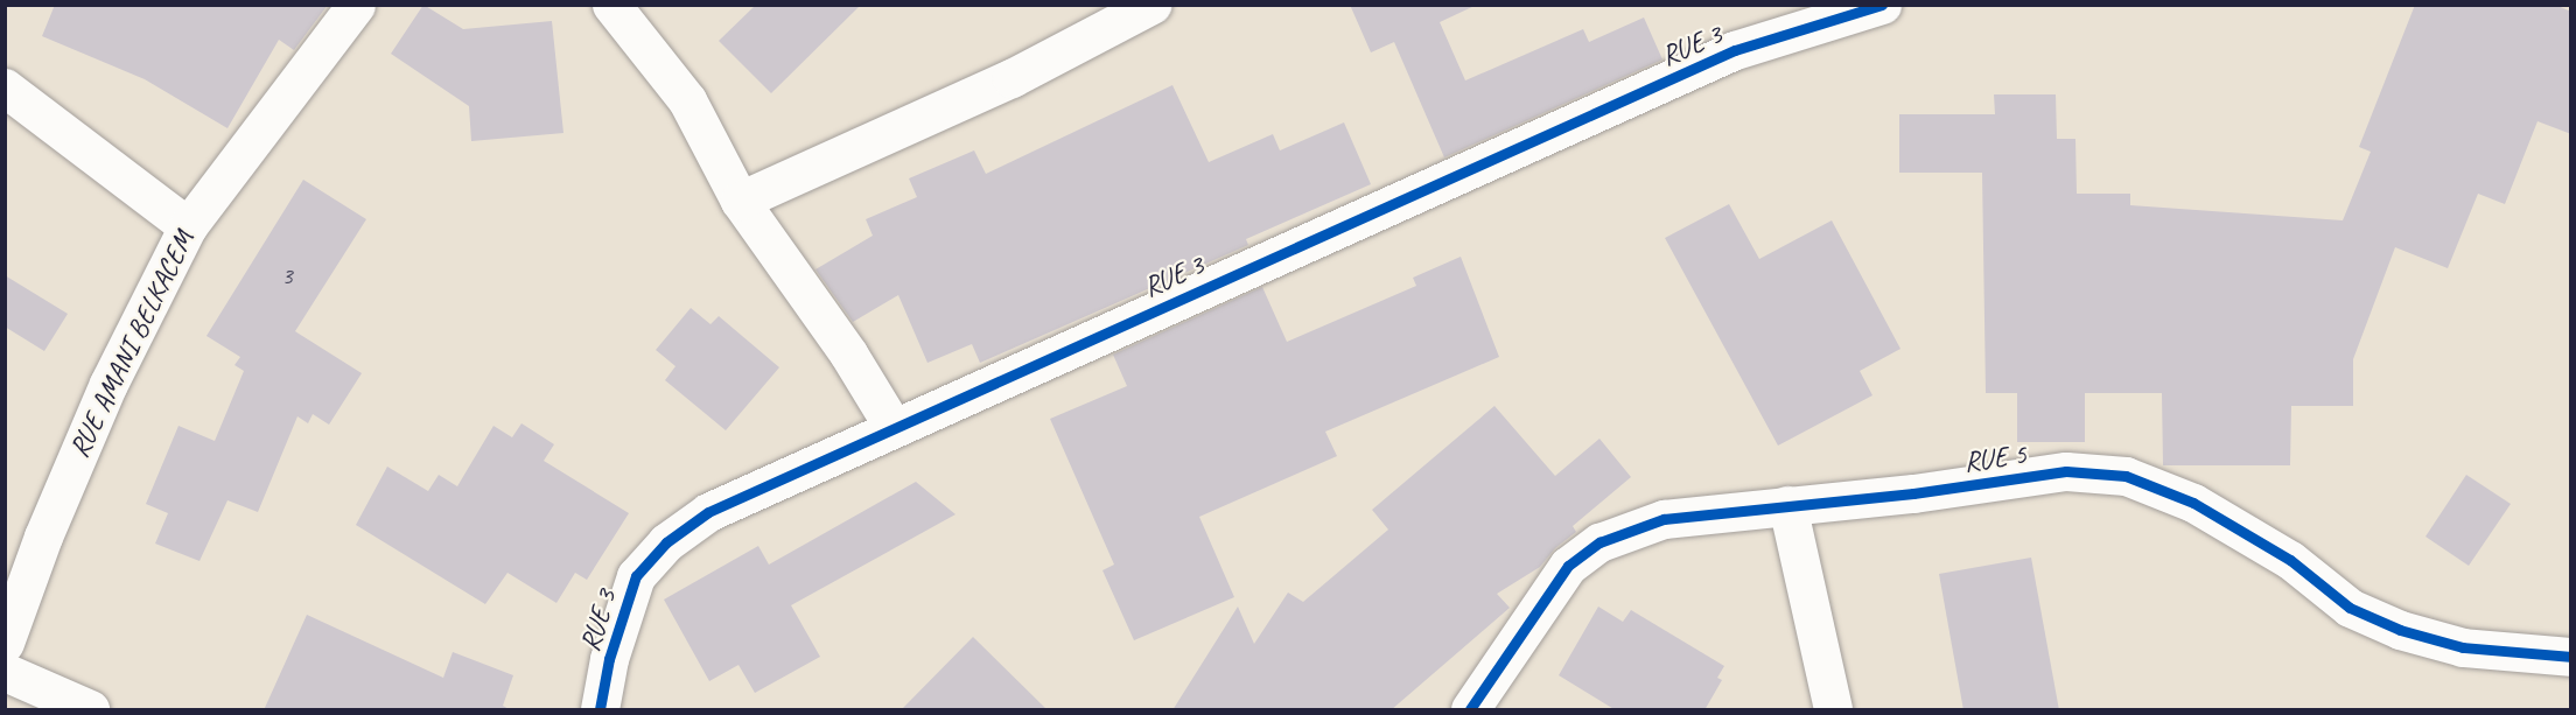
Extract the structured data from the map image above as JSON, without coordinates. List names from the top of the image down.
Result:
{
  "streets": {
    "street": ["RUE 3", "RUE AMANI BELKACEM", "RUE 5"]
  },
  "house_numbers": ["3"]
}
